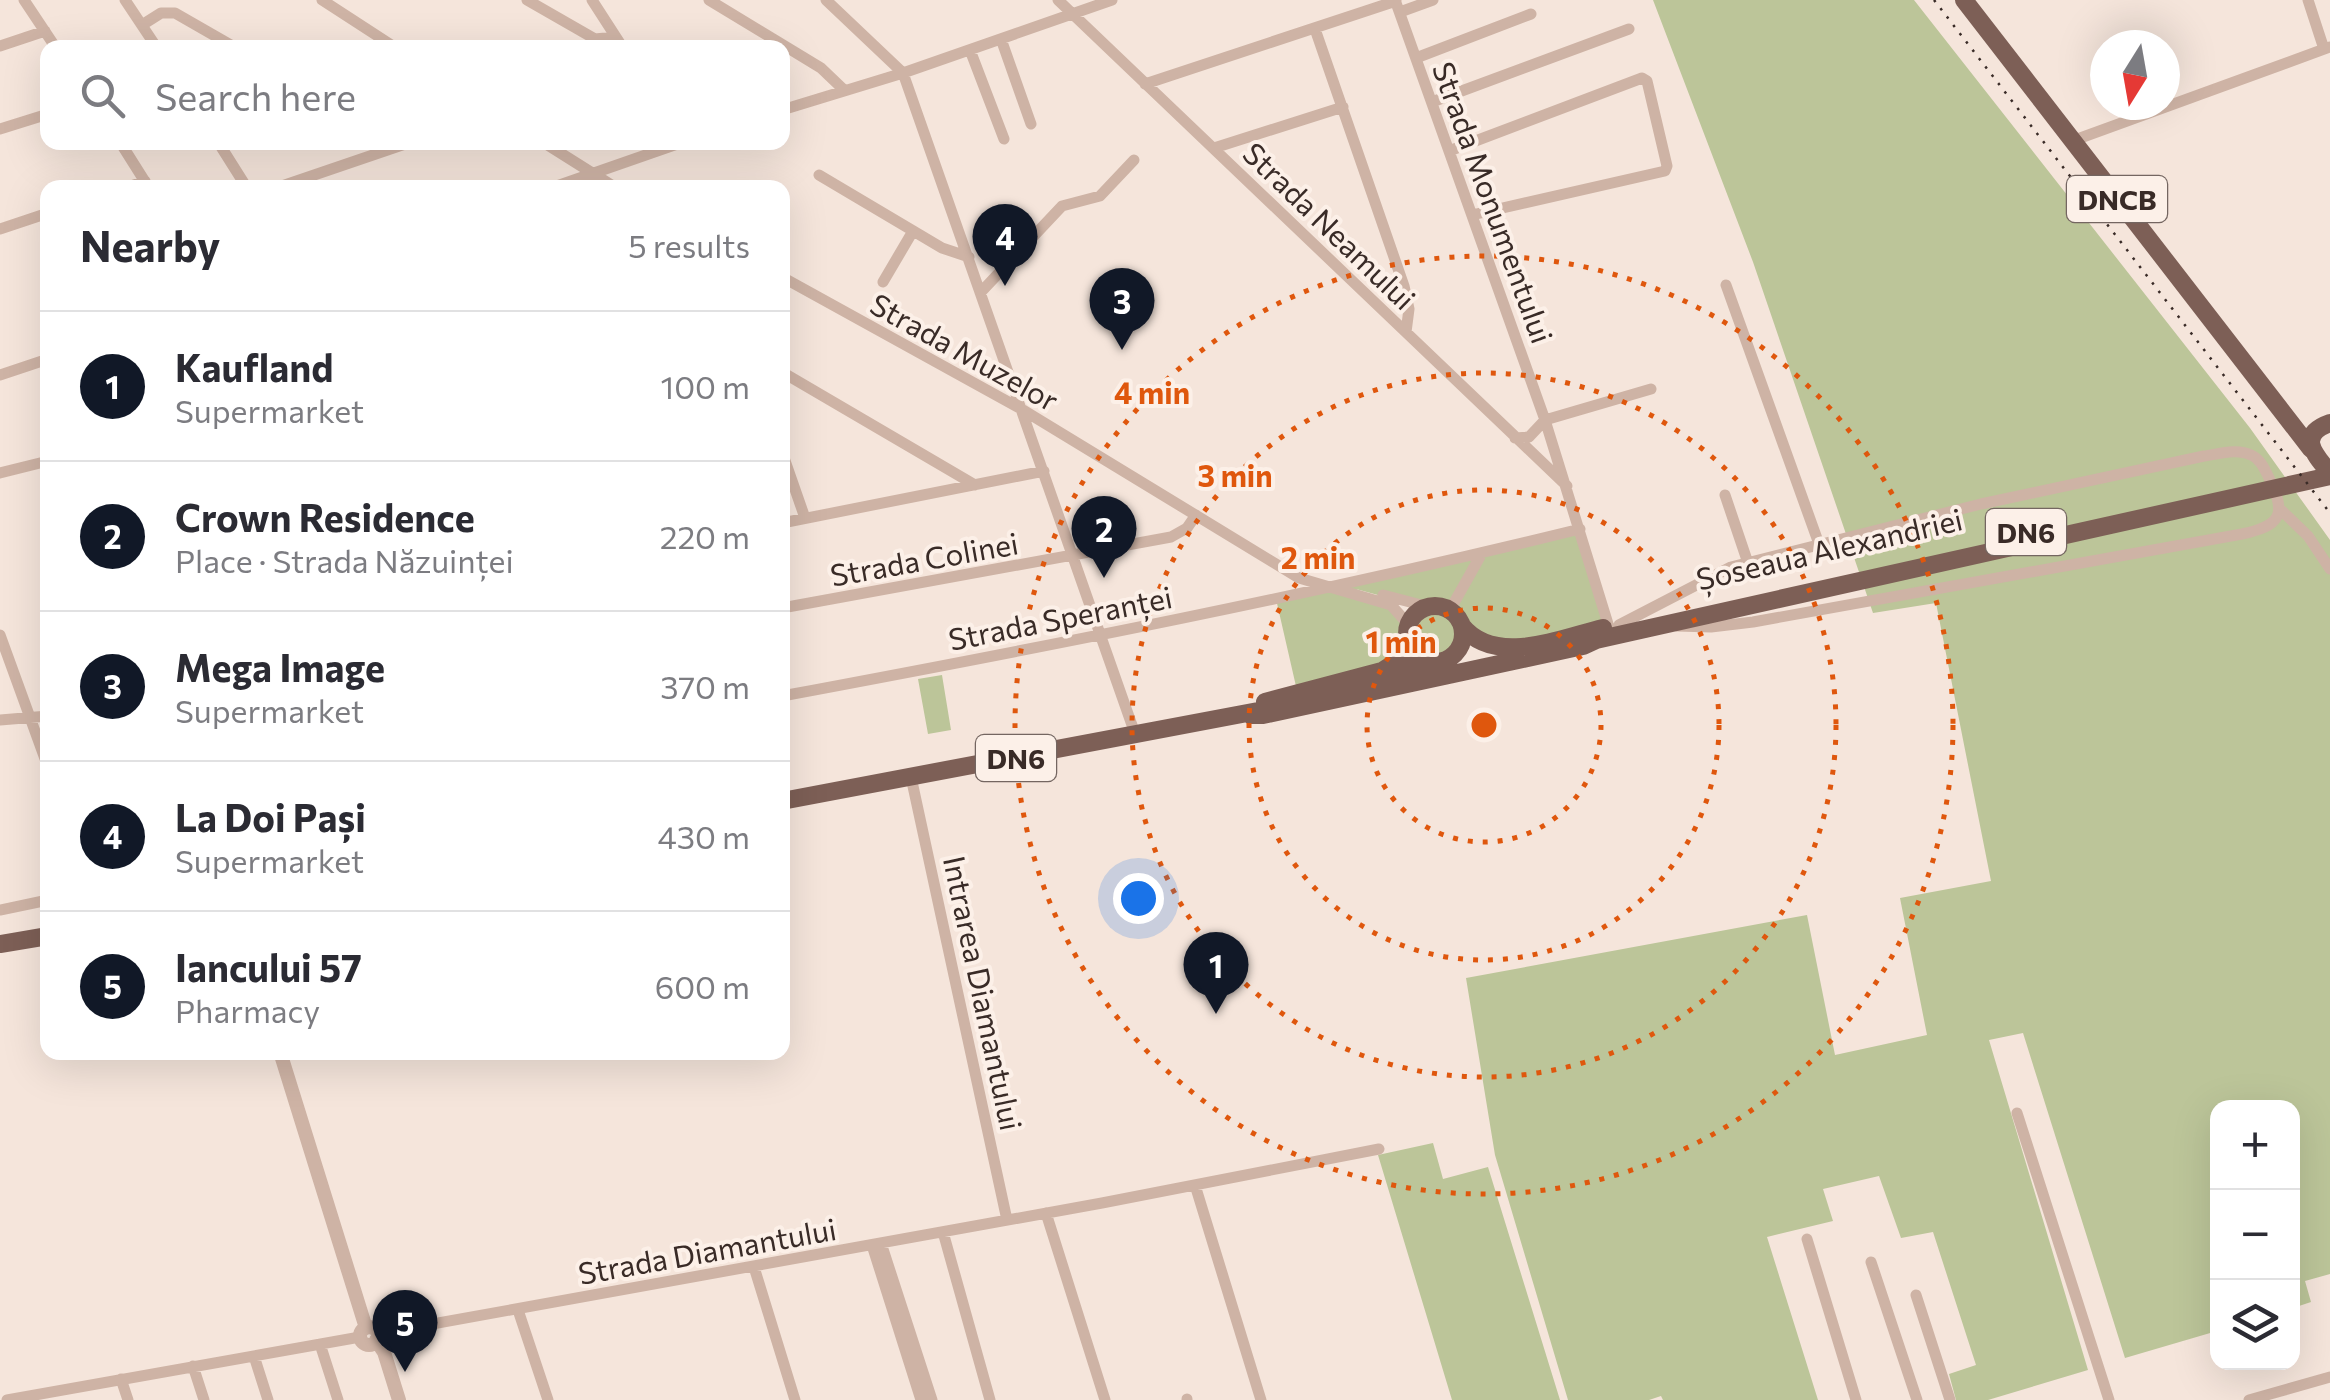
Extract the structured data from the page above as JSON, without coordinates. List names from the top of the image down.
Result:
{
  "streets": {
    "main road": ["DNCB", "DN6", "Șoseaua Alexandriei"],
    "street": [
      "Strada Monumentului",
      "Strada Neamului",
      "Strada Muzelor",
      "Strada Colinei",
      "Strada Speranței",
      "Intrarea Diamantului",
      "Strada Diamantului"
    ]
  },
  "crossings": [
    ["DNCB", "Șoseaua Alexandriei"],
    ["Strada Monumentului", "Strada Neamului"],
    ["Strada Monumentului", "DN6"],
    ["Strada Monumentului", "Șoseaua Alexandriei"],
    ["Strada Monumentului", "Strada Speranței"],
    ["Strada Muzelor", "Strada Colinei"],
    ["Strada Muzelor", "Strada Speranței"],
    ["DN6", "Șoseaua Alexandriei"],
    ["DN6", "Intrarea Diamantului"],
    ["Intrarea Diamantului", "Strada Diamantului"]
  ],
  "north": "bottom",
  "page": {
    "search": "Search here",
    "heading": ["Nearby", "5 results"],
    "pins": [
      "4",
      "3",
      "2",
      "1",
      "5"
    ],
    "list": [
      {
        "mark": "1",
        "name": "Kaufland",
        "note": "Supermarket",
        "value": "100 m"
      },
      {
        "mark": "2",
        "name": "Crown Residence",
        "note": "Place · Strada Năzuinței",
        "value": "220 m"
      },
      {
        "mark": "3",
        "name": "Mega Image",
        "note": "Supermarket",
        "value": "370 m"
      },
      {
        "mark": "4",
        "name": "La Doi Pași",
        "note": "Supermarket",
        "value": "430 m"
      },
      {
        "mark": "5",
        "name": "Iancului 57",
        "note": "Pharmacy",
        "value": "600 m"
      }
    ],
    "map_buttons": ["+", "−"]
  },
  "rings": [
    "4 min",
    "3 min",
    "2 min",
    "1 min"
  ]
}
